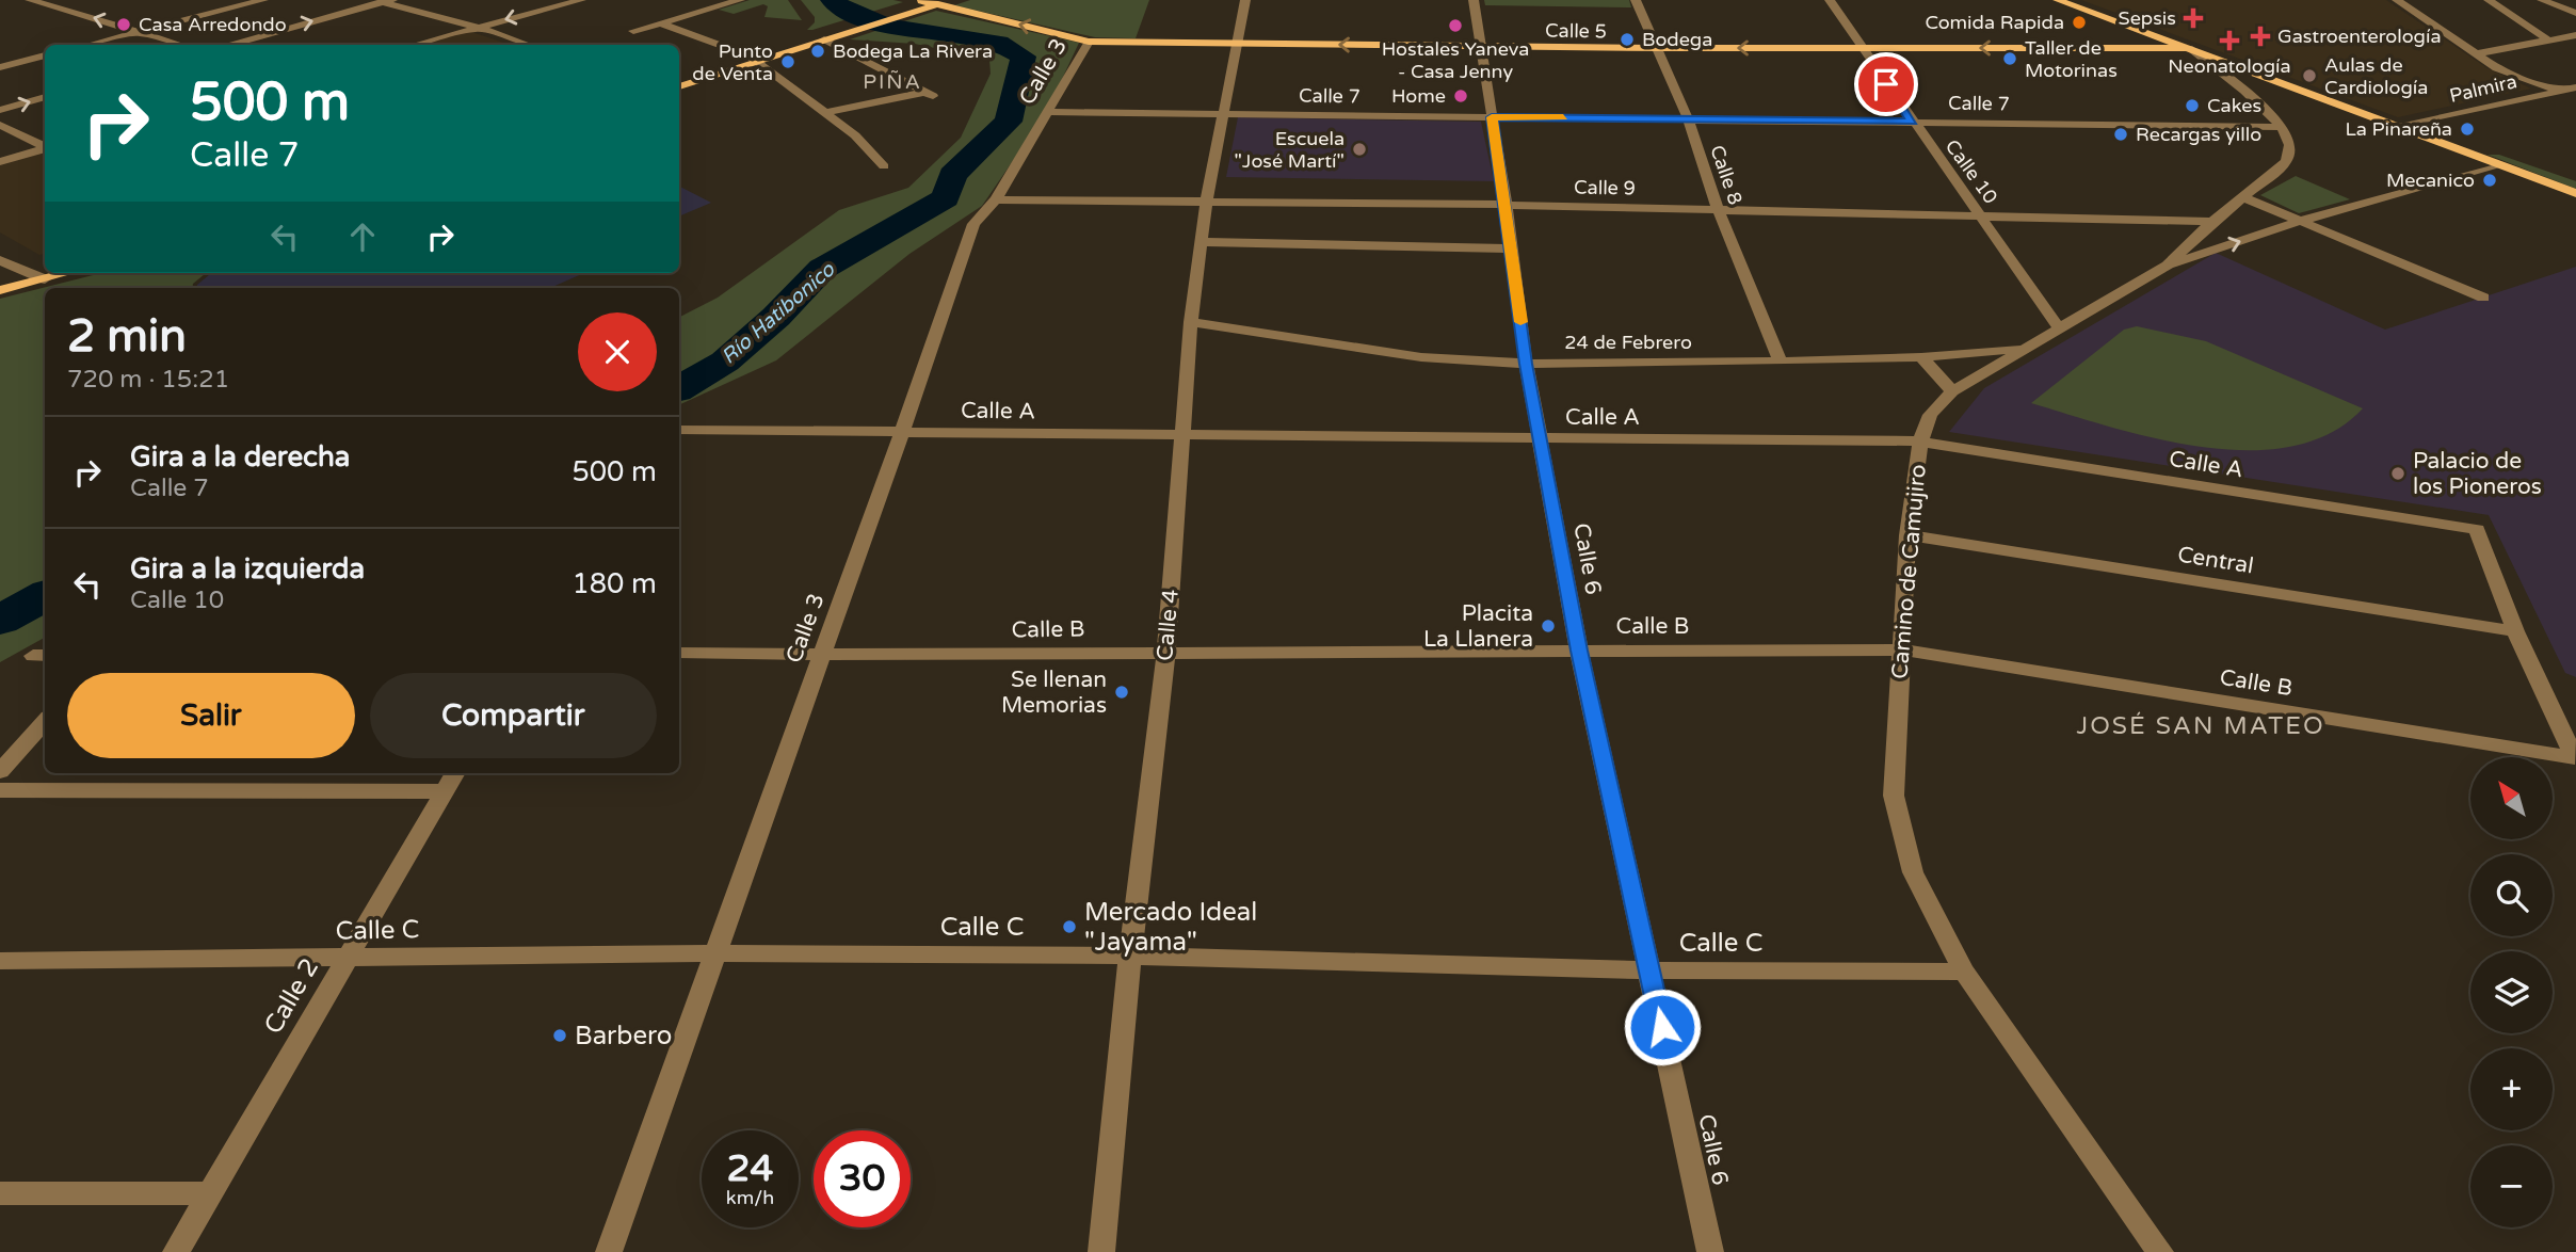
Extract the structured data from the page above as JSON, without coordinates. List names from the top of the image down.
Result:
{
  "streets": {
    "main road": ["Calle 5"],
    "street": [
      "Calle 3",
      "Palmira",
      "Calle 7",
      "Calle 10",
      "Calle 8",
      "Calle 9",
      "24 de Febrero",
      "Calle A",
      "Calle 6",
      "Central",
      "Camino de Camujiro",
      "Calle 4",
      "Calle B",
      "Calle C",
      "Calle 2"
    ]
  },
  "crossings": [
    ["Calle 5", "Calle 3"],
    ["Calle 5", "Calle 10"],
    ["Calle 5", "Calle 8"],
    ["Calle 5", "Calle 6"],
    ["Calle 5", "Calle 4"],
    ["Calle 3", "Calle 7"],
    ["Calle 3", "Calle 9"],
    ["Calle 3", "Calle A"],
    ["Calle 3", "Calle B"],
    ["Calle 3", "Calle C"],
    ["Calle 7", "Calle 10"],
    ["Calle 7", "Calle 8"],
    ["Calle 7", "Calle 6"],
    ["Calle 7", "Camino de Camujiro"],
    ["Calle 7", "Calle 4"],
    ["Calle 10", "Calle 9"],
    ["Calle 10", "Camino de Camujiro"],
    ["Calle 8", "Calle 9"],
    ["Calle 8", "24 de Febrero"],
    ["Calle 9", "Calle 6"],
    ["Calle 9", "Camino de Camujiro"],
    ["Calle 9", "Calle 4"],
    ["24 de Febrero", "Calle 6"],
    ["24 de Febrero", "Camino de Camujiro"],
    ["24 de Febrero", "Calle 4"],
    ["Calle A", "Calle 6"],
    ["Calle A", "Central"],
    ["Calle A", "Camino de Camujiro"],
    ["Calle A", "Calle 4"],
    ["Calle 6", "Calle B"],
    ["Calle 6", "Calle C"],
    ["Central", "Camino de Camujiro"],
    ["Camino de Camujiro", "Calle B"],
    ["Camino de Camujiro", "Calle C"],
    ["Calle 4", "Calle B"],
    ["Calle 4", "Calle C"],
    ["Calle C", "Calle 2"]
  ],
  "one_way": ["Calle 5"],
  "districts": ["PIÑA", "JOSÉ SAN MATEO"],
  "water": ["Río Hatibonico"],
  "places": {
    "health": ["Sepsis", "Gastroenterología", "Neonatología"],
    "other": [
      "Comida Rapida",
      "Casa Arredondo",
      "Hostales Yaneva - Casa Jenny",
      "Bodega",
      "Bodega La Rivera",
      "Taller de Motorinas",
      "Punto de Venta",
      "Aulas de Cardiología",
      "Home",
      "Cakes",
      "La Pinareña",
      "Recargas yillo",
      "Escuela \"José Martí\"",
      "Mecanico",
      "Palacio de los Pioneros",
      "Placita La Llanera",
      "Se llenan Memorias",
      "Mercado Ideal \"Jayama\"",
      "Barbero"
    ]
  },
  "north": "top left",
  "page": {
    "turn": ["500 m", "Calle 7"],
    "heading": ["2 min", "720 m · 15:21"],
    "list": [
      {
        "name": "Gira a la derecha",
        "note": "Calle 7",
        "value": "500 m"
      },
      {
        "name": "Gira a la izquierda",
        "note": "Calle 10",
        "value": "180 m"
      }
    ],
    "buttons": ["Salir", "Compartir"],
    "map_buttons": ["+", "−"],
    "speed": "24 km/h",
    "limit": "30"
  }
}
